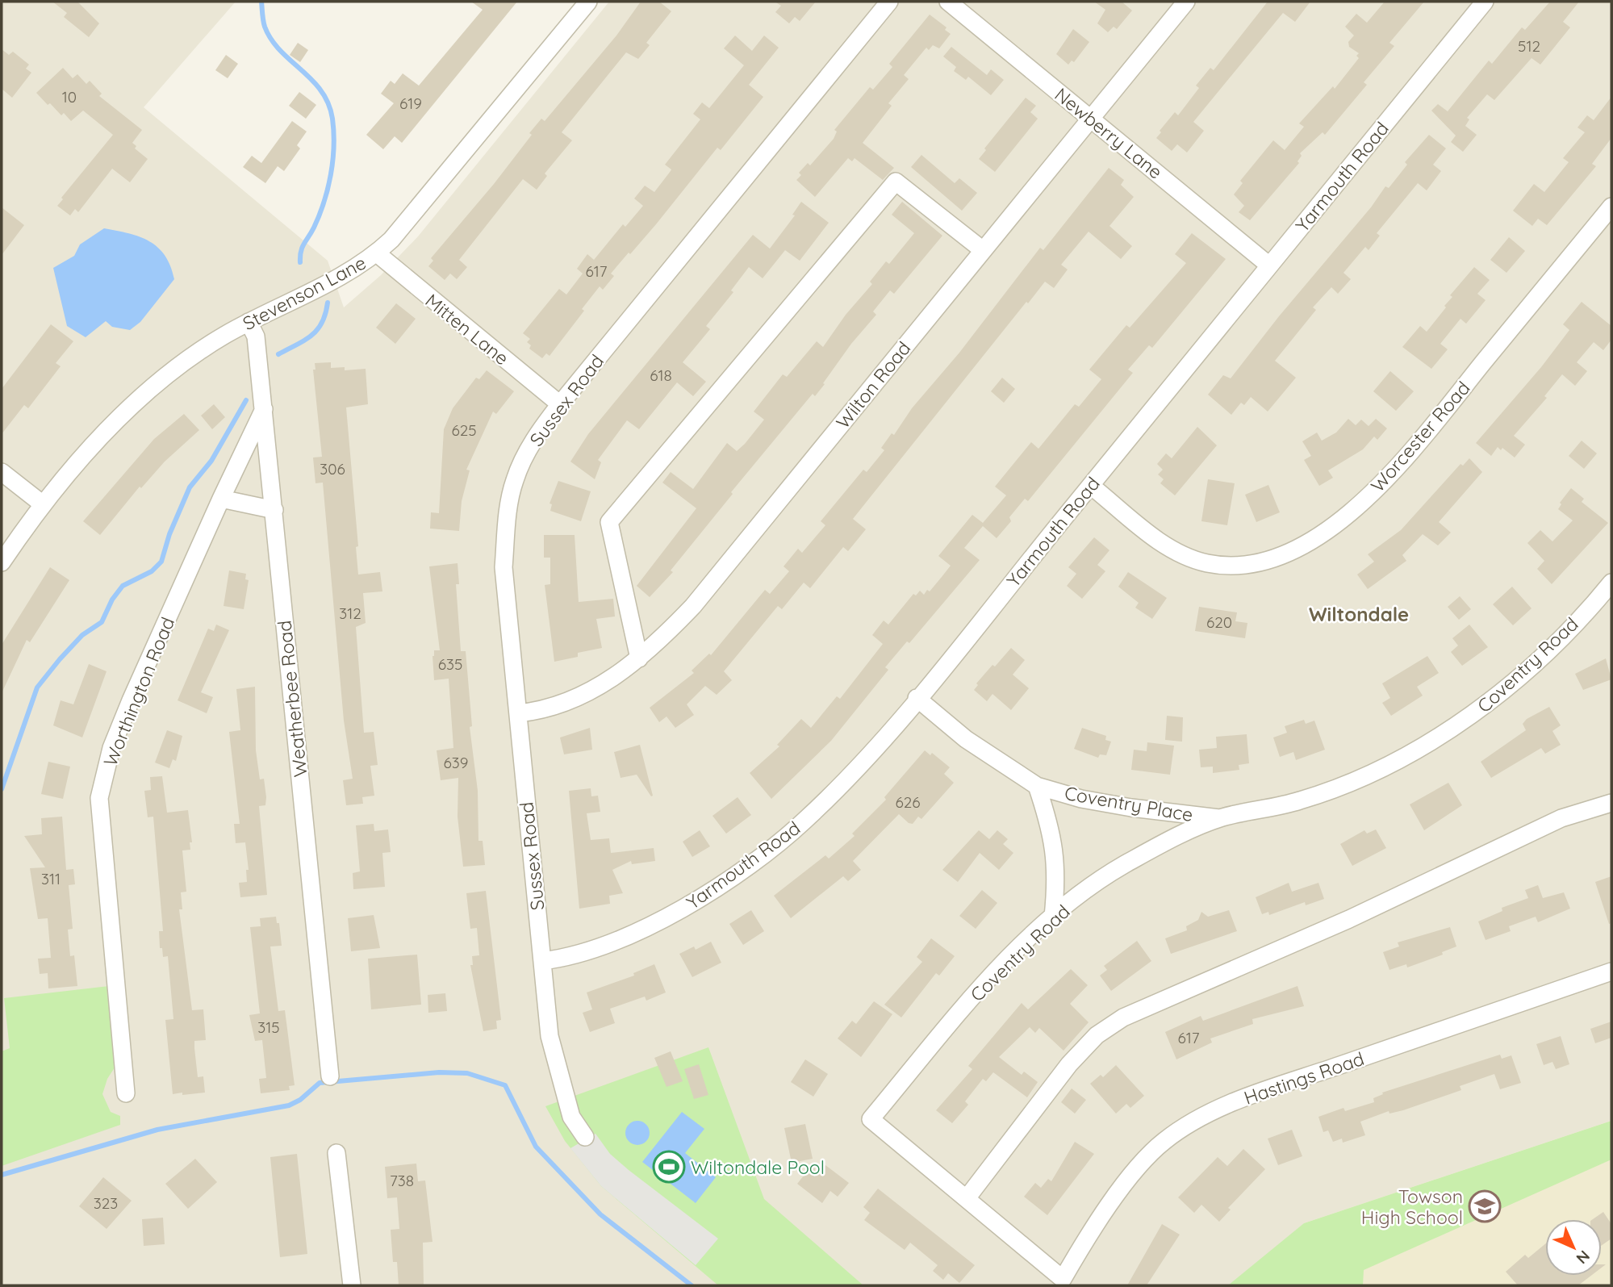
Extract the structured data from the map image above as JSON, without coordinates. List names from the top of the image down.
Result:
{
  "streets": {
    "street": [
      "Newberry Lane",
      "Yarmouth Road",
      "Stevenson Lane",
      "Mitten Lane",
      "Wilton Road",
      "Sussex Road",
      "Worcester Road",
      "Coventry Road",
      "Worthington Road",
      "Weatherbee Road",
      "Coventry Place",
      "Hastings Road"
    ]
  },
  "crossings": [
    ["Newberry Lane", "Yarmouth Road"],
    ["Newberry Lane", "Wilton Road"],
    ["Yarmouth Road", "Sussex Road"],
    ["Yarmouth Road", "Worcester Road"],
    ["Yarmouth Road", "Coventry Place"],
    ["Stevenson Lane", "Mitten Lane"],
    ["Stevenson Lane", "Weatherbee Road"],
    ["Mitten Lane", "Sussex Road"],
    ["Wilton Road", "Sussex Road"],
    ["Coventry Road", "Coventry Place"],
    ["Coventry Road", "Hastings Road"],
    ["Worthington Road", "Weatherbee Road"]
  ],
  "districts": ["Wiltondale"],
  "places": {
    "sports": ["Wiltondale Pool"],
    "school or university": ["Towson High School"]
  },
  "house_numbers": [
    "512",
    "10",
    "619",
    "617",
    "618",
    "625",
    "306",
    "312",
    "620",
    "635",
    "639",
    "626",
    "311",
    "315",
    "617",
    "738",
    "323"
  ],
  "north": "bottom right"
}
